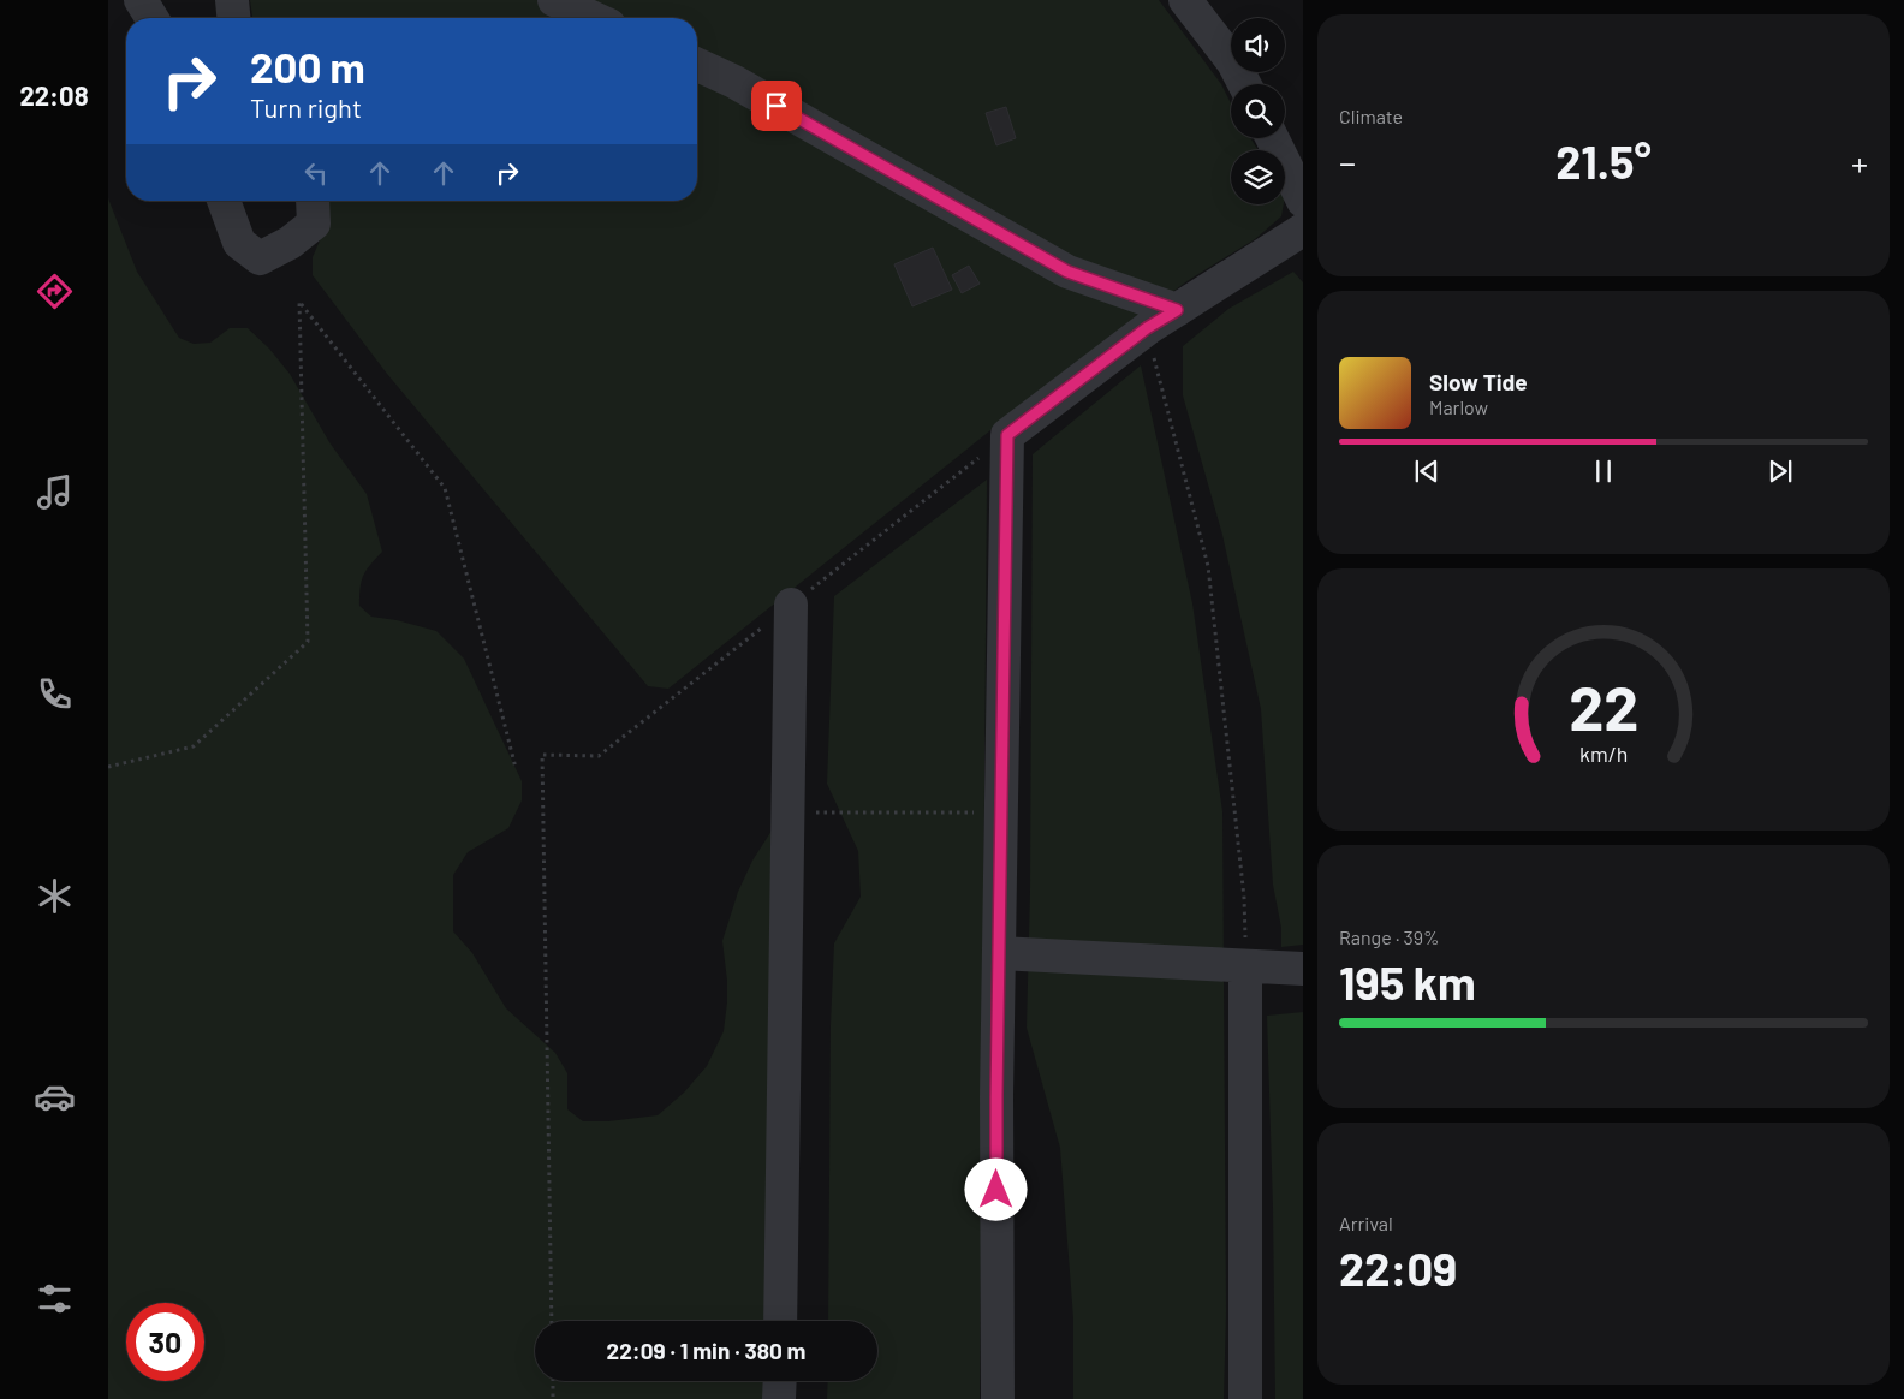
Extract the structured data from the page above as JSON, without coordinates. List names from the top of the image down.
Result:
{
  "page": {
    "tabs": "22:08",
    "tile": [
      "Climate",
      ["Range · 39%", "195 km"],
      ["Arrival", "22:09"]
    ],
    "turn": ["200 m", "Turn right"],
    "heat": ["−", "21.5°", "+"],
    "song": ["Slow Tide", "Marlow"],
    "limit": "30",
    "trip": "22:09 · 1 min · 380 m",
    "gauge": ["22", "km/h"]
  }
}
